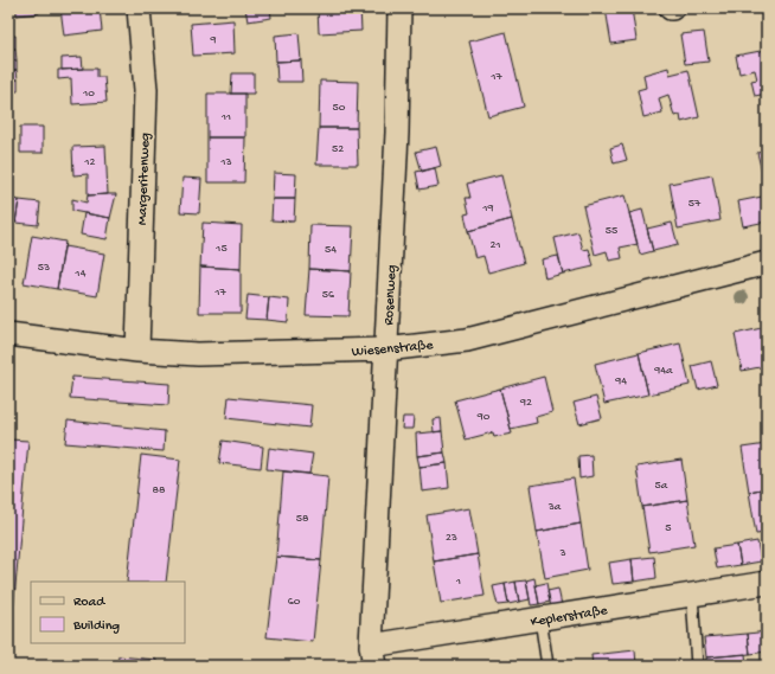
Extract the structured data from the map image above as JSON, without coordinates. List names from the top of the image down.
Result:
{
  "streets": {
    "street": [
      "Margeritenweg",
      "Rosenweg",
      "Wiesenstraße",
      "Keplerstraße"
    ]
  },
  "crossings": [
    ["Margeritenweg", "Wiesenstraße"],
    ["Rosenweg", "Wiesenstraße"],
    ["Rosenweg", "Keplerstraße"]
  ],
  "house_numbers": [
    "9",
    "17",
    "10",
    "50",
    "11",
    "52",
    "12",
    "13",
    "57",
    "19",
    "55",
    "21",
    "15",
    "54",
    "53",
    "14",
    "17",
    "56",
    "94a",
    "94",
    "92",
    "90",
    "5a",
    "88",
    "3a",
    "58",
    "5",
    "23",
    "3",
    "1",
    "60"
  ],
  "legend": ["Road", "Building"]
}
